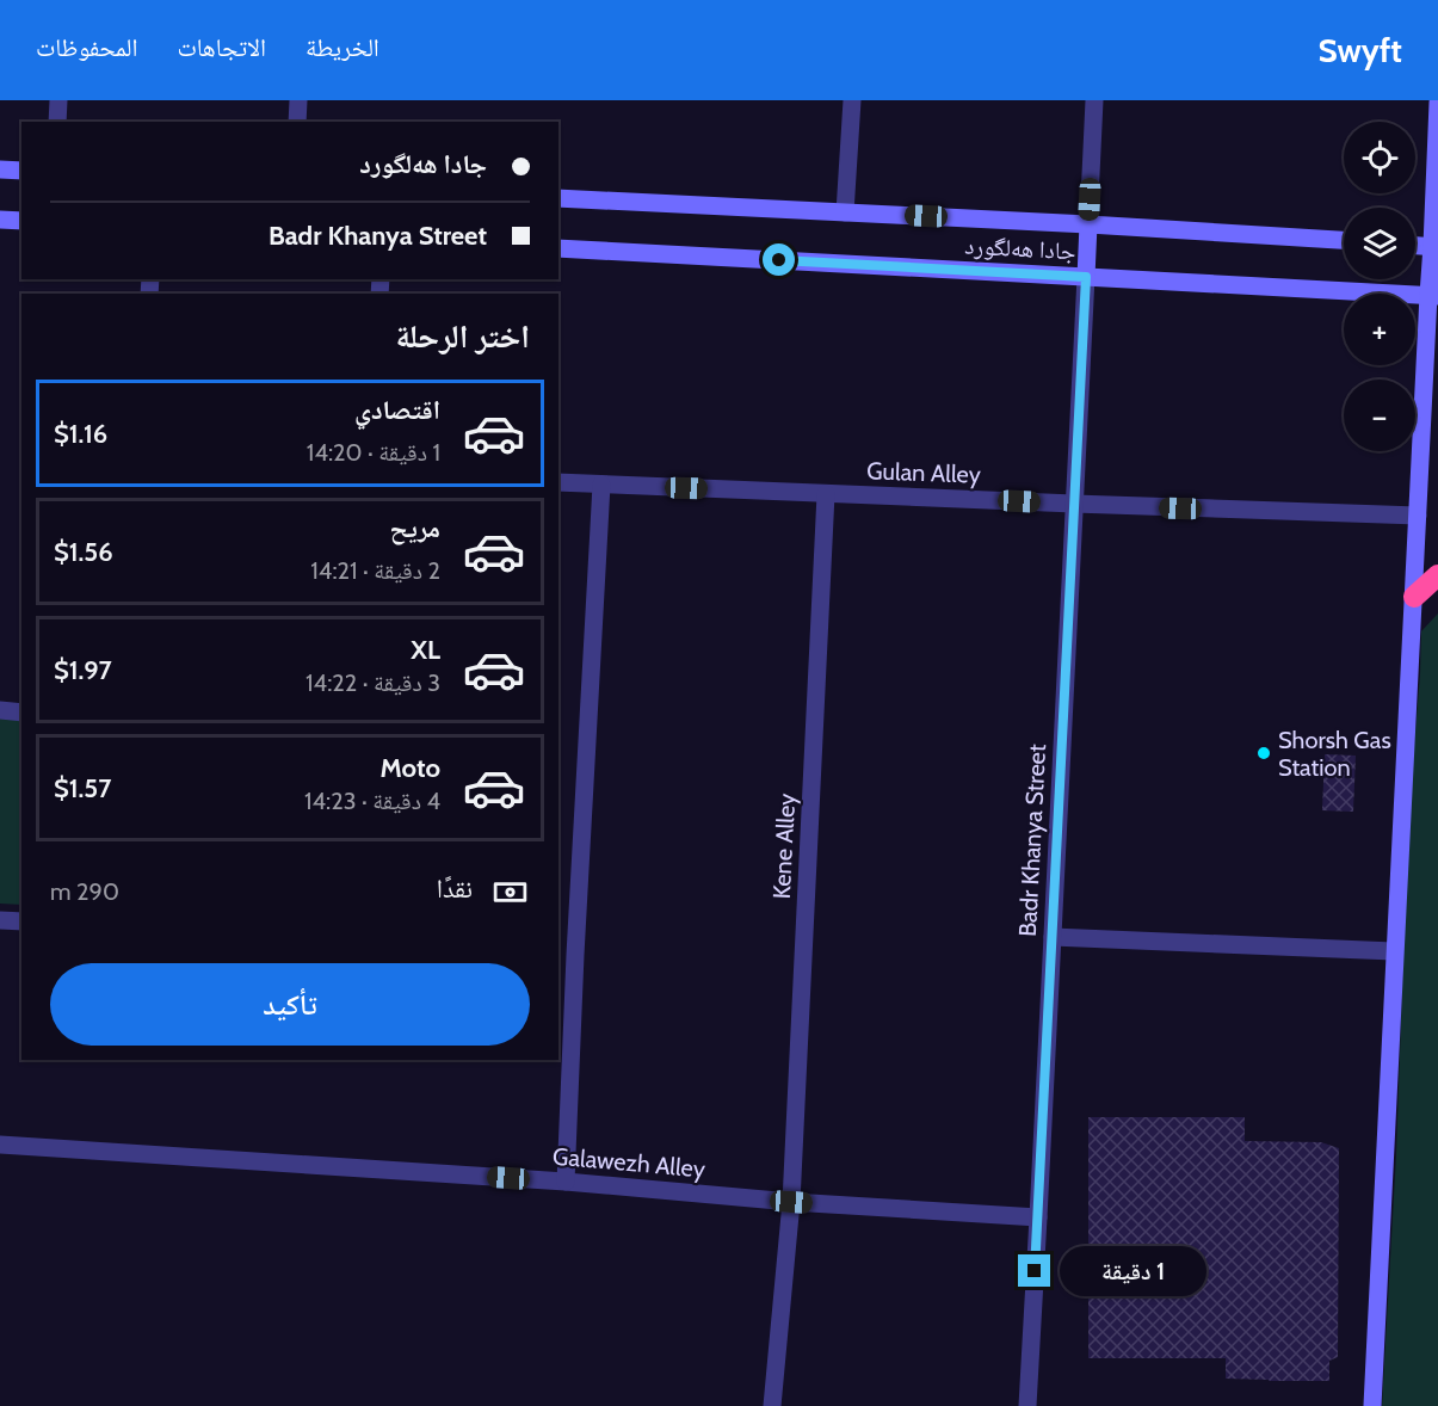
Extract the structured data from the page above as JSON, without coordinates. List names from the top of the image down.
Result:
{
  "streets": {
    "street": [
      "جادا هەلگورد",
      "Gulan Alley",
      "Badr Khanya Street",
      "Kene Alley",
      "Galawezh Alley"
    ]
  },
  "crossings": [
    ["جادا هەلگورد", "Badr Khanya Street"],
    ["Gulan Alley", "Badr Khanya Street"],
    ["Gulan Alley", "Kene Alley"],
    ["Badr Khanya Street", "Galawezh Alley"],
    ["Kene Alley", "Galawezh Alley"]
  ],
  "places": ["Shorsh Gas Station"],
  "page": {
    "header": "Swyft",
    "nav": ["الخريطة", "الاتجاهات", "المحفوظات"],
    "map_buttons": ["+", "−"],
    "banner": ["جادا هەلگورد", "Badr Khanya Street"],
    "heading": "اختر الرحلة",
    "list": [
      {
        "name": "اقتصادي",
        "note": "1 دقيقة · 14:20",
        "value": "$1.16"
      },
      {
        "name": "مريح",
        "note": "2 دقيقة · 14:21",
        "value": "$1.56"
      },
      {
        "name": "XL",
        "note": "3 دقيقة · 14:22",
        "value": "$1.97"
      },
      {
        "name": "Moto",
        "note": "4 دقيقة · 14:23",
        "value": "$1.57"
      }
    ],
    "pay": ["نقدًا", "290 m"],
    "buttons": "تأكيد",
    "bubble": "1 دقيقة"
  }
}
